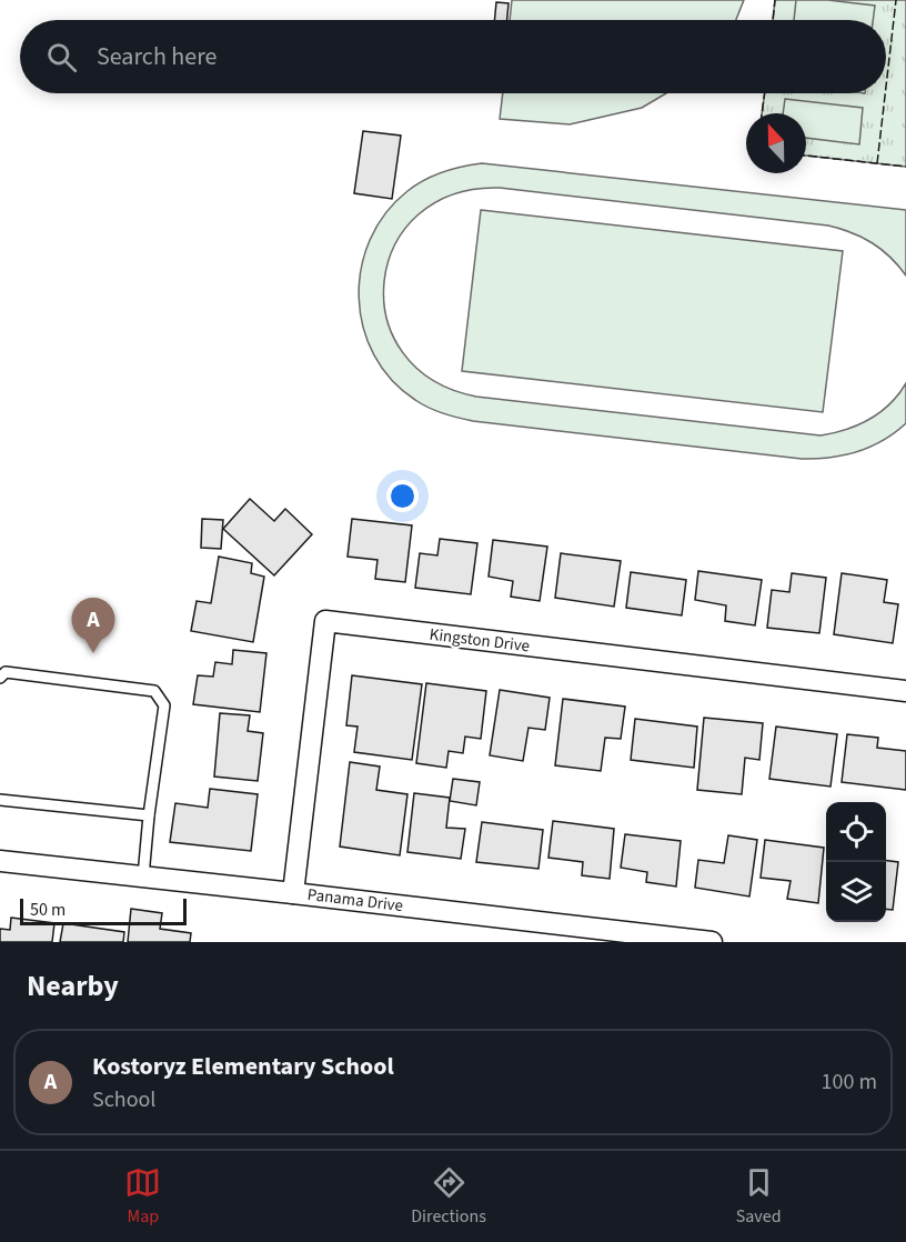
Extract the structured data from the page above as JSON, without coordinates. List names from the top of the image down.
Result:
{
  "streets": {
    "street": ["Kingston Drive", "Panama Drive"]
  },
  "crossings": [
    ["Kingston Drive", "Panama Drive"]
  ],
  "scale_bar": "50 m",
  "north": "top",
  "page": {
    "search": "Search here",
    "pins": "A",
    "scale": "50 m",
    "heading": "Nearby",
    "list": [
      {
        "mark": "A",
        "name": "Kostoryz Elementary School",
        "note": "School",
        "value": "100 m"
      }
    ],
    "nav": ["Map", "Directions", "Saved"]
  }
}
